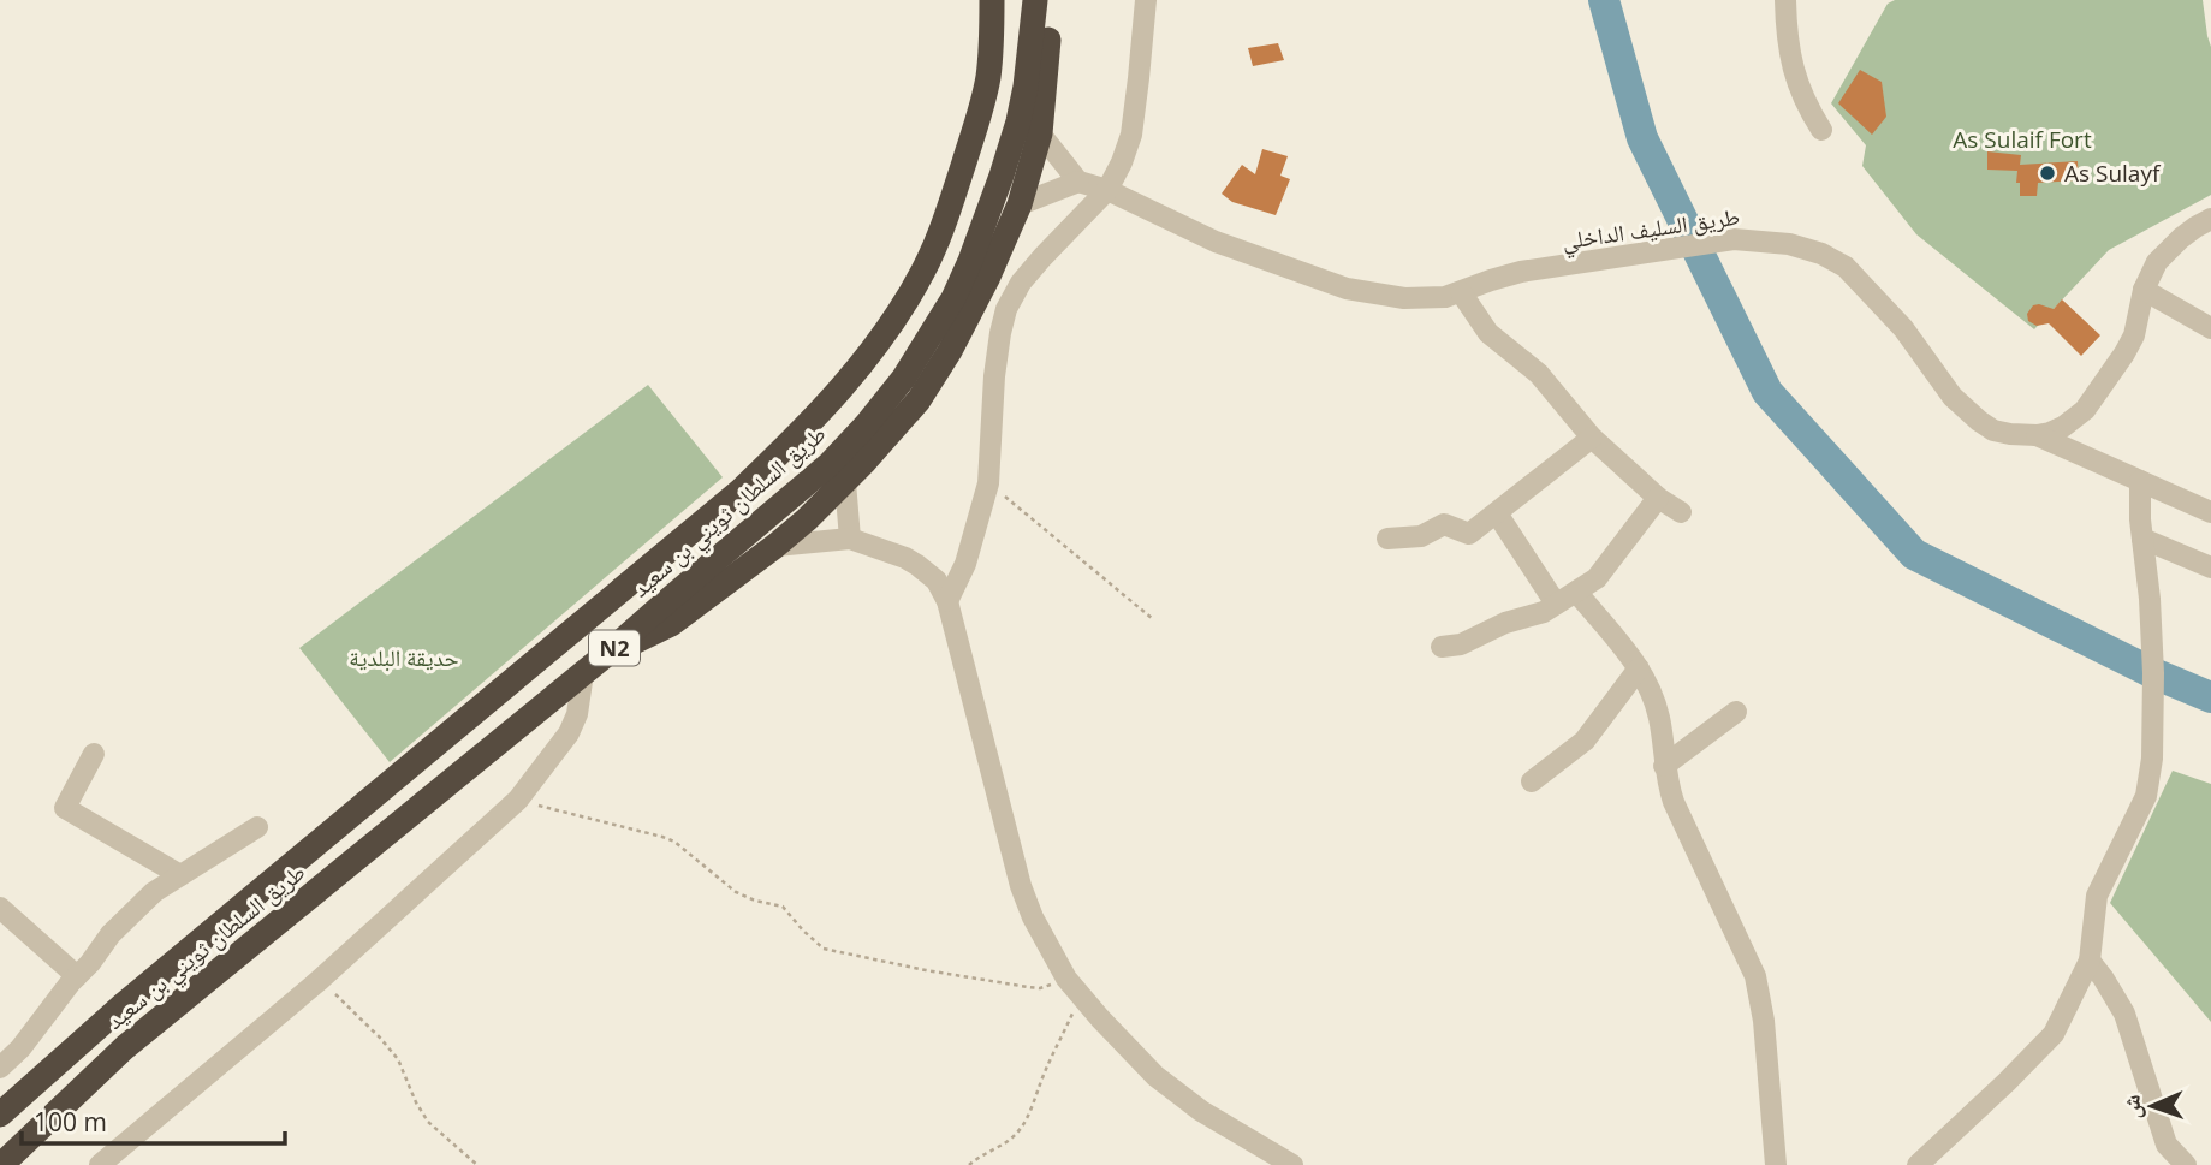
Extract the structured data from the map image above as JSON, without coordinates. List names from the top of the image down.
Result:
{
  "streets": {
    "highway": ["طريق السلطان ثويني بن سعيد", "N2"],
    "street": ["طريق السليف الداخلي"]
  },
  "parks": ["As Sulaif Fort", "حديقة البلدية"],
  "places": ["As Sulayf"],
  "scale_bar": "100 m",
  "north": "left"
}
